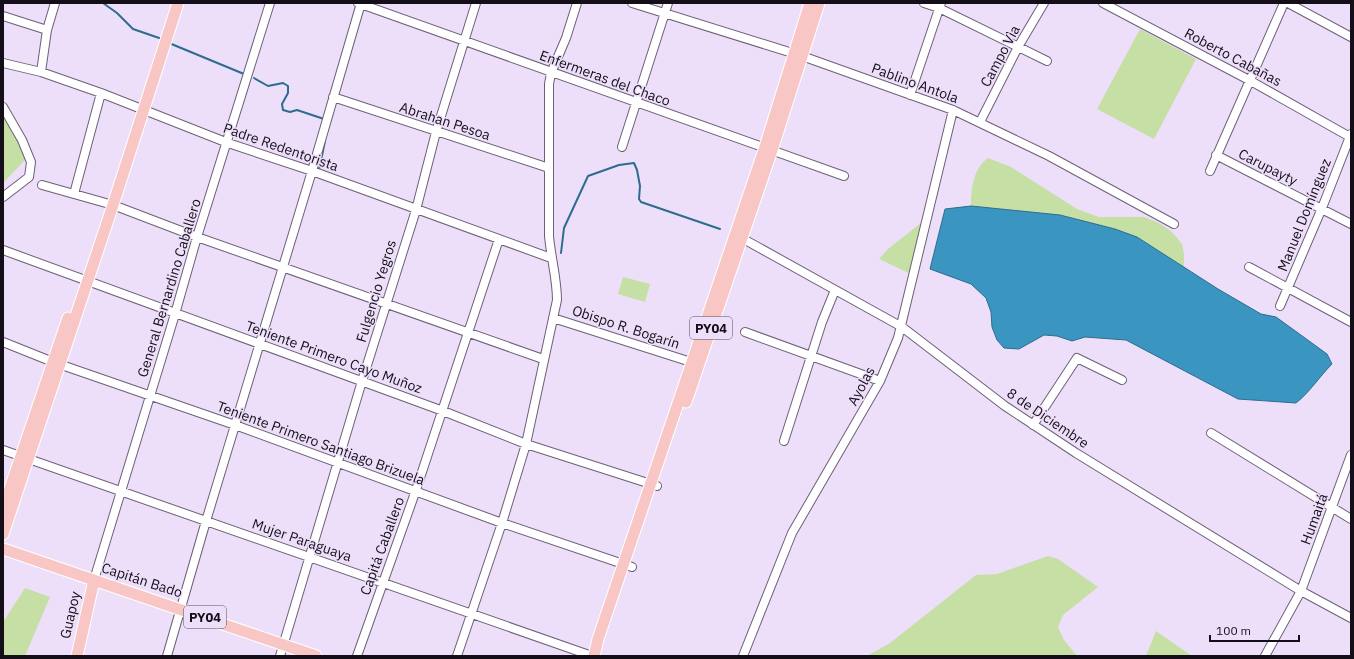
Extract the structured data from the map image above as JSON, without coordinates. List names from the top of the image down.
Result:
{
  "streets": {
    "main road": ["PY04", "Capitán Bado", "Guapoy"],
    "street": [
      "Campo Vìa",
      "Roberto Cabañas",
      "Enfermeras del Chaco",
      "Pablino Antola",
      "Abrahan Pesoa",
      "Padre Redentorista",
      "Carupayty",
      "Manuel Domínguez",
      "General Bernardino Caballero",
      "Fulgencio Yegros",
      "Obispo R. Bogarín",
      "Teniente Primero Cayo Muñoz",
      "Ayolas",
      "8 de Diciembre",
      "Teniente Primero Santiago Brizuela",
      "Humaitá",
      "Mujer Paraguaya",
      "Capitá Caballero"
    ]
  },
  "crossings": [
    ["Campo Vìa", "Pablino Antola"],
    ["Roberto Cabañas", "Manuel Domínguez"],
    ["Enfermeras del Chaco", "Fulgencio Yegros"],
    ["Enfermeras del Chaco", "PY04"],
    ["Pablino Antola", "PY04"],
    ["Pablino Antola", "Ayolas"],
    ["Abrahan Pesoa", "Fulgencio Yegros"],
    ["Padre Redentorista", "General Bernardino Caballero"],
    ["Padre Redentorista", "Fulgencio Yegros"],
    ["Padre Redentorista", "Capitá Caballero"],
    ["Carupayty", "Manuel Domínguez"],
    ["General Bernardino Caballero", "Teniente Primero Cayo Muñoz"],
    ["General Bernardino Caballero", "Teniente Primero Santiago Brizuela"],
    ["General Bernardino Caballero", "Mujer Paraguaya"],
    ["General Bernardino Caballero", "Capitán Bado"],
    ["General Bernardino Caballero", "Guapoy"],
    ["Fulgencio Yegros", "Teniente Primero Cayo Muñoz"],
    ["Fulgencio Yegros", "Teniente Primero Santiago Brizuela"],
    ["Fulgencio Yegros", "Mujer Paraguaya"],
    ["Fulgencio Yegros", "Capitán Bado"],
    ["Obispo R. Bogarín", "PY04"],
    ["PY04", "Teniente Primero Cayo Muñoz"],
    ["PY04", "8 de Diciembre"],
    ["PY04", "Teniente Primero Santiago Brizuela"],
    ["PY04", "Mujer Paraguaya"],
    ["Teniente Primero Cayo Muñoz", "Capitá Caballero"],
    ["Ayolas", "8 de Diciembre"],
    ["8 de Diciembre", "Humaitá"],
    ["Teniente Primero Santiago Brizuela", "Capitá Caballero"],
    ["Mujer Paraguaya", "Capitá Caballero"],
    ["Capitán Bado", "Guapoy"]
  ],
  "scale_bar": "100 m"
}
